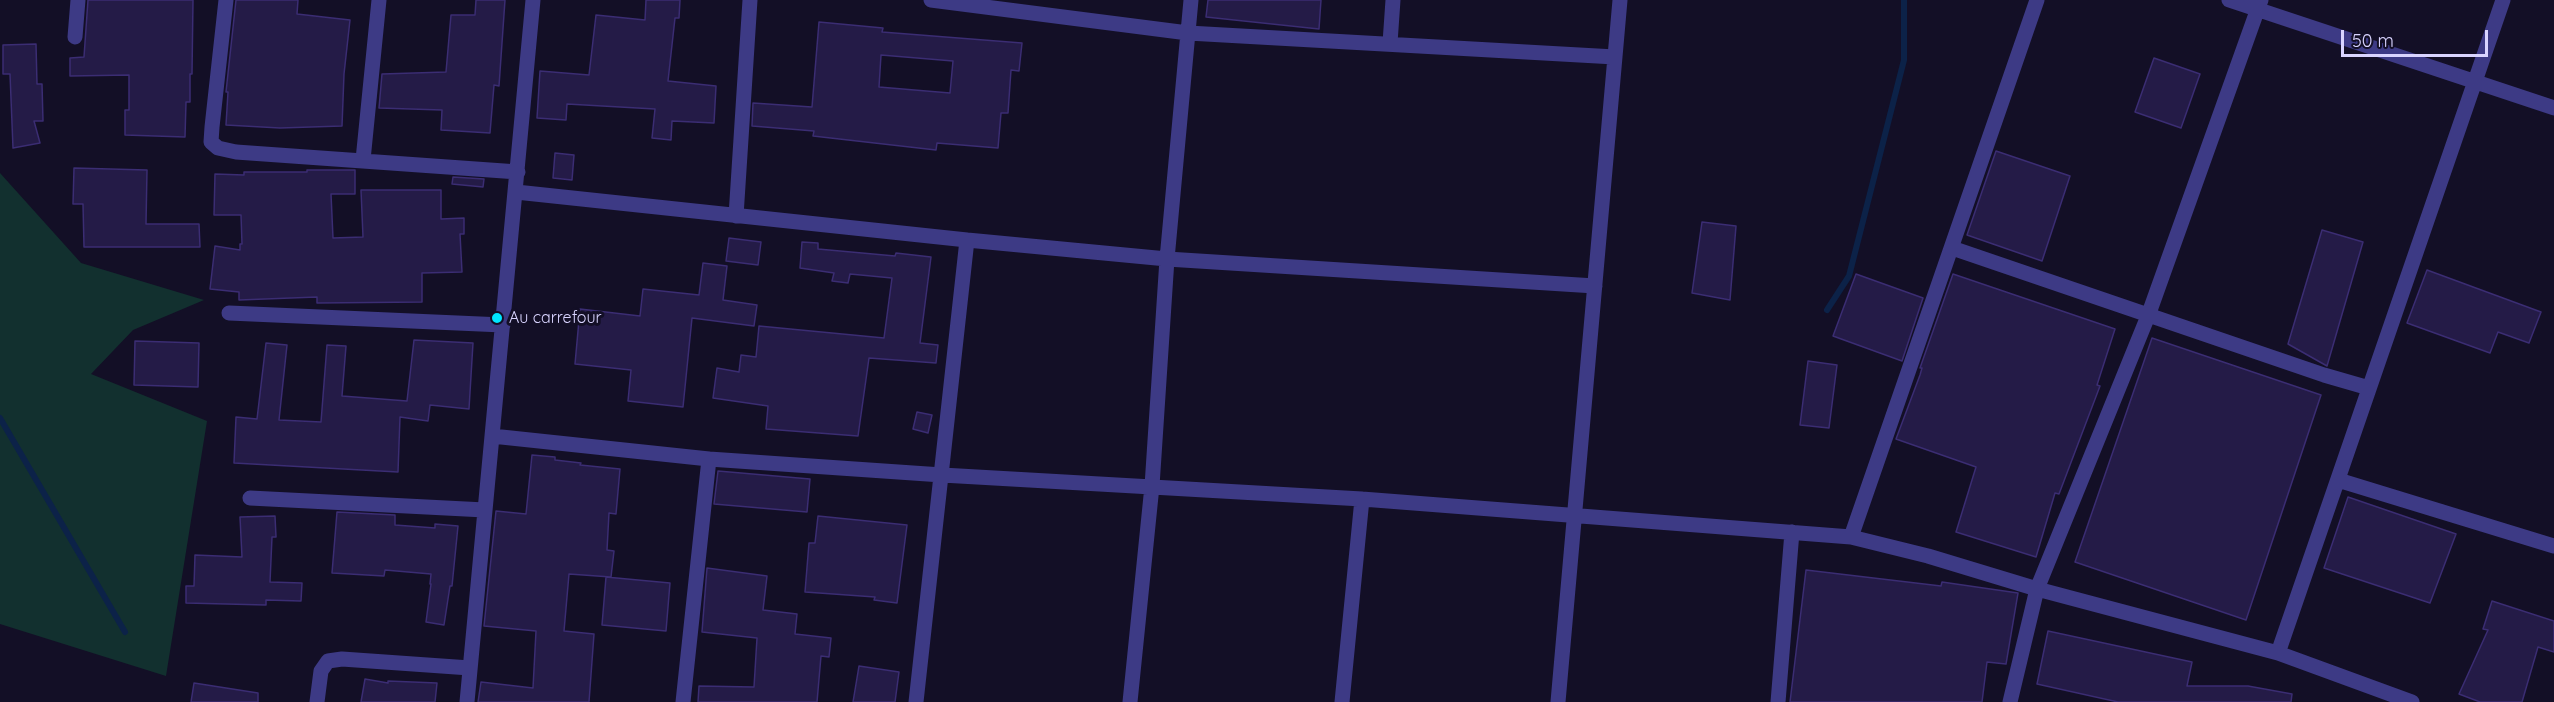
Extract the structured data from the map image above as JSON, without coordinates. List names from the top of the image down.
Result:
{
  "places": ["Au carrefour"],
  "scale_bar": "50 m"
}
